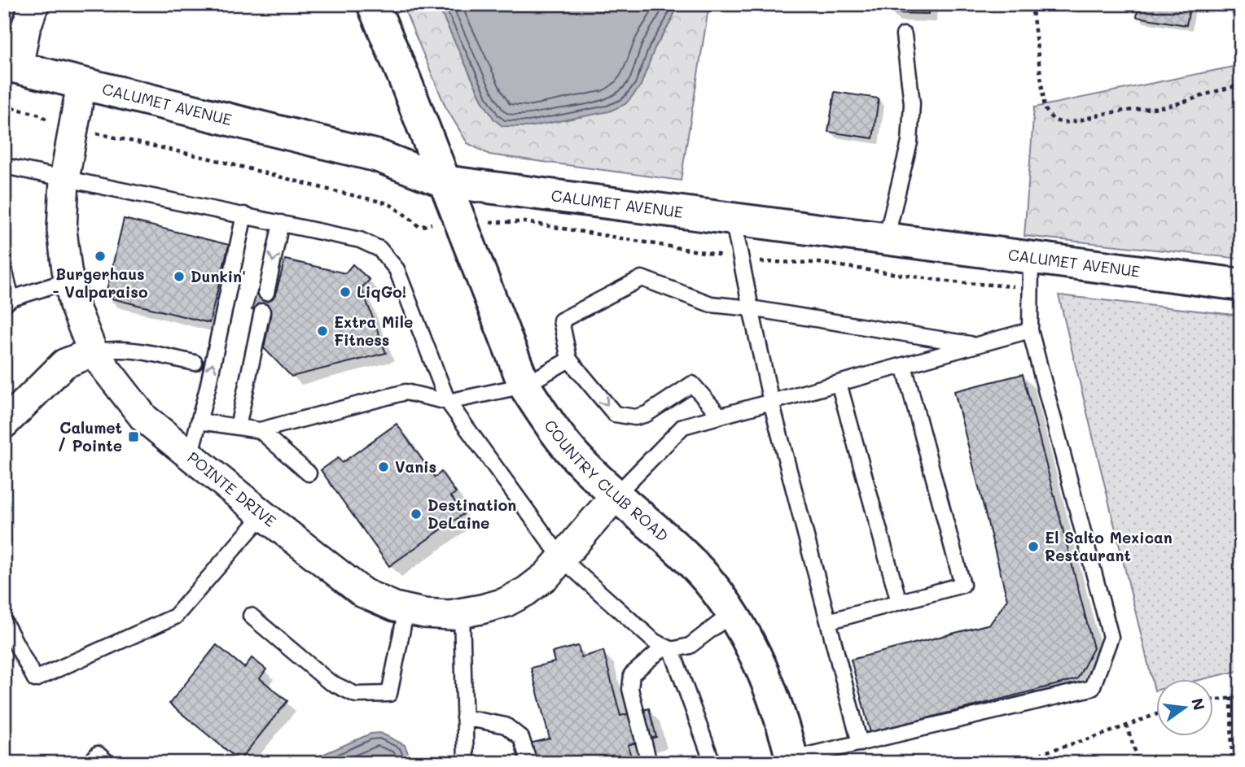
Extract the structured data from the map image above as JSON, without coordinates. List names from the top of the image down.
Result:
{
  "streets": {
    "main road": ["CALUMET AVENUE", "COUNTRY CLUB ROAD"],
    "street": ["POINTE DRIVE"]
  },
  "crossings": [
    ["CALUMET AVENUE", "COUNTRY CLUB ROAD"],
    ["CALUMET AVENUE", "POINTE DRIVE"],
    ["COUNTRY CLUB ROAD", "POINTE DRIVE"]
  ],
  "places": {
    "other": [
      "Burgerhaus - Valparaiso",
      "Dunkin'",
      "LiqGo!",
      "Extra Mile Fitness",
      "Vanis",
      "Destination DeLaine",
      "El Salto Mexican Restaurant"
    ],
    "transit": ["Calumet / Pointe"]
  },
  "north": "right"
}
